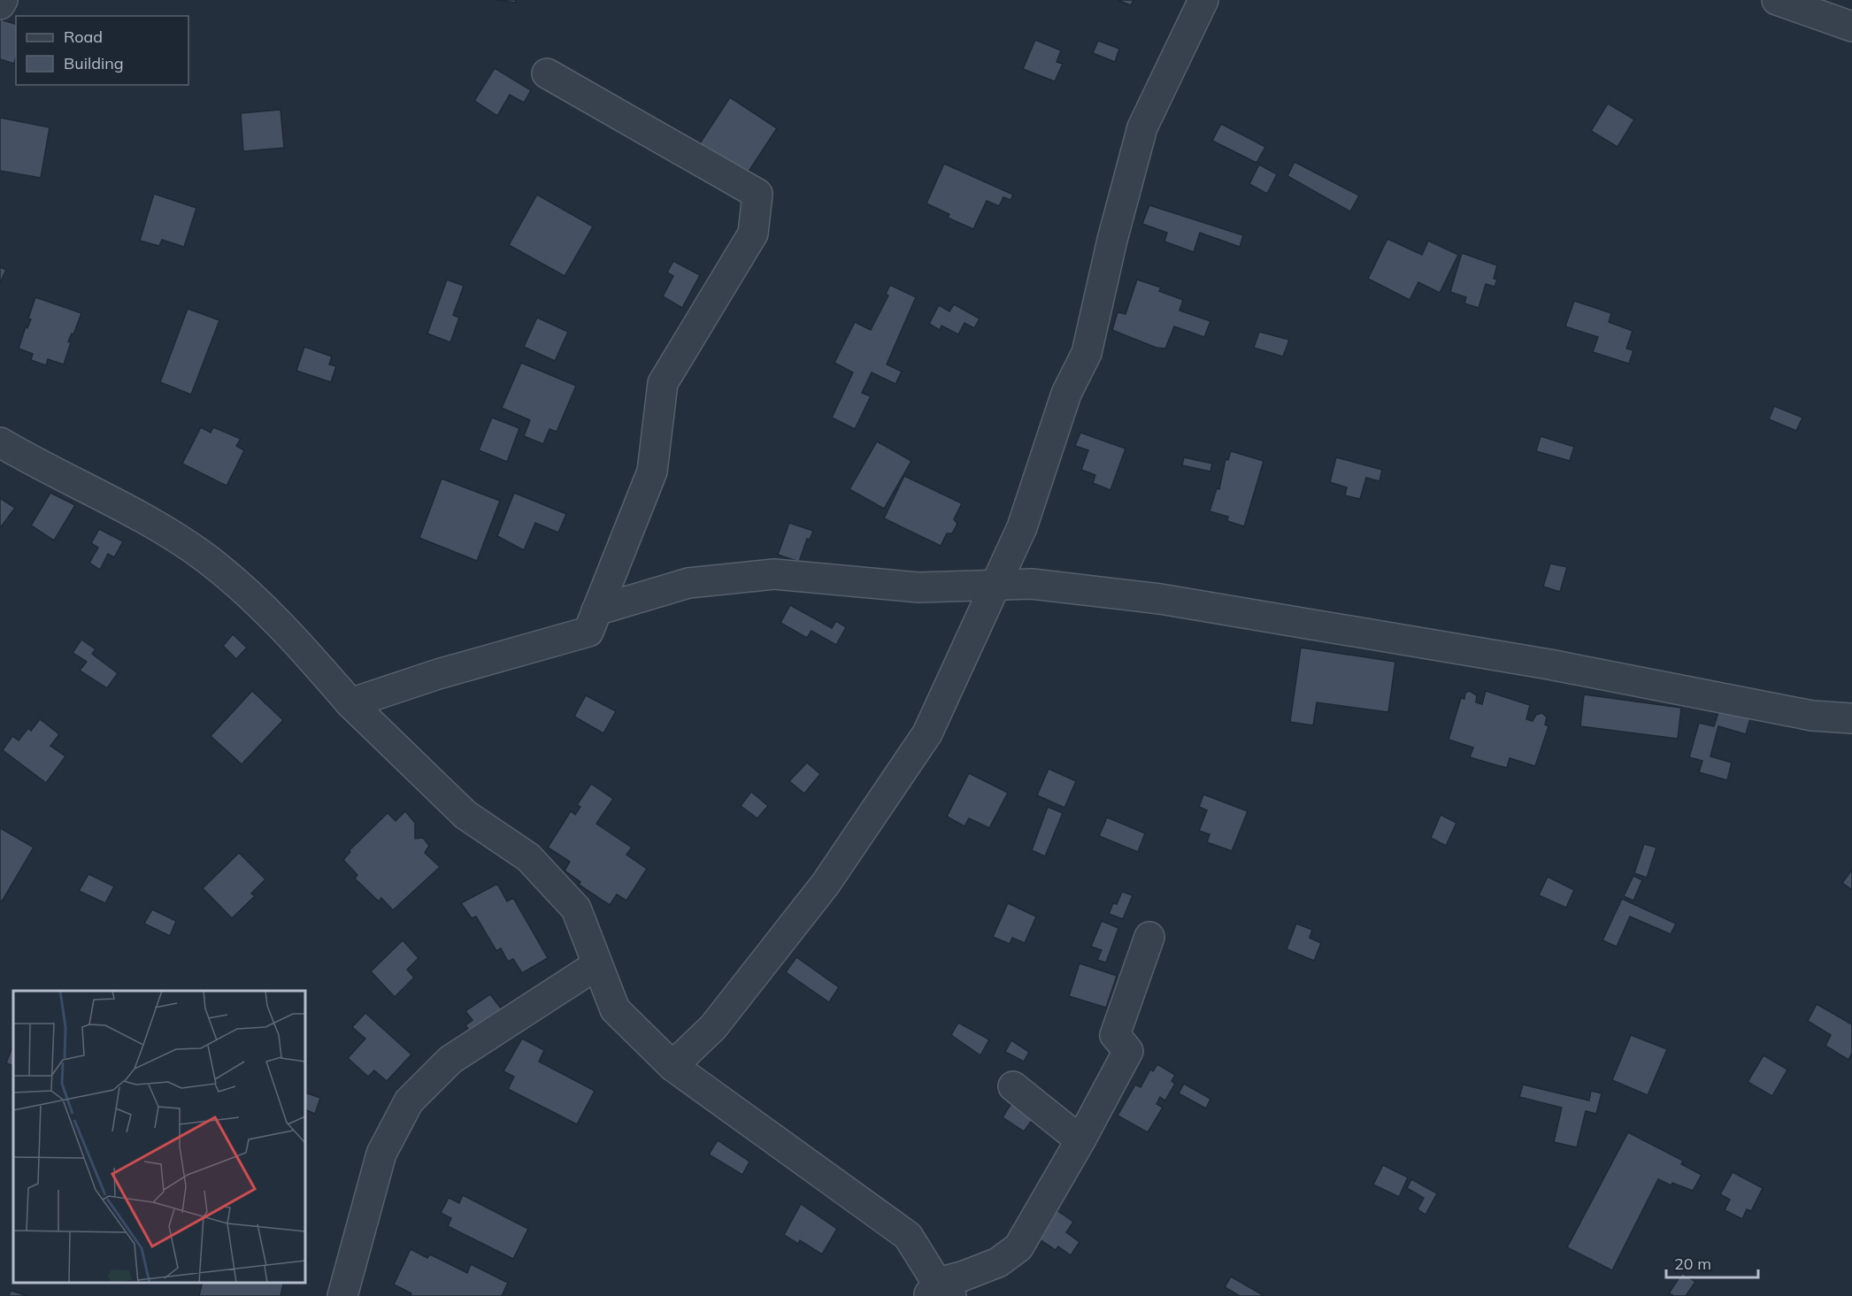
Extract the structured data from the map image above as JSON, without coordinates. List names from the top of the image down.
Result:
{
  "legend": ["Road", "Building"],
  "scale_bar": "20 m"
}
